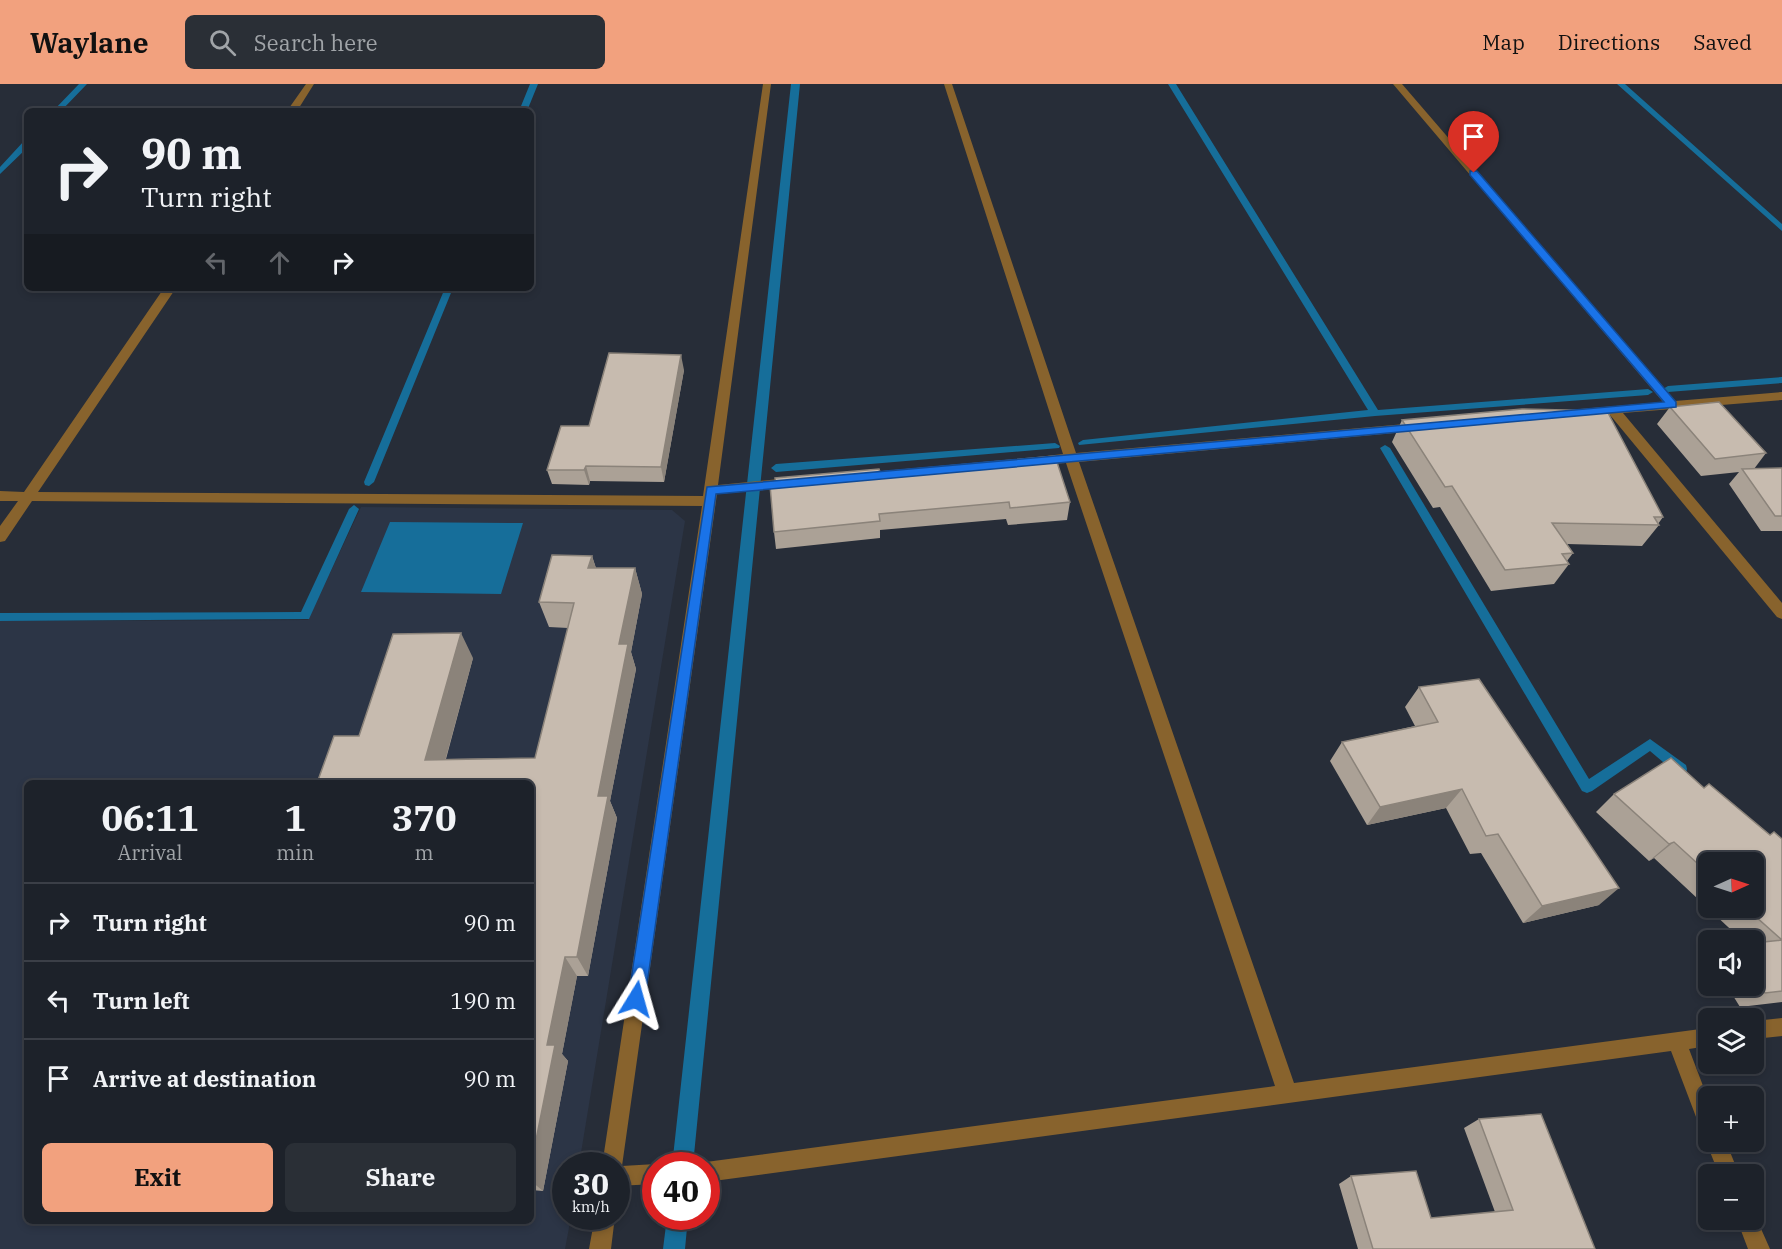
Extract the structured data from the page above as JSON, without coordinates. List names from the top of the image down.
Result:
{
  "north": "right",
  "page": {
    "header": "Waylane",
    "search": "Search here",
    "nav": ["Map", "Directions", "Saved"],
    "turn": ["90 m", "Turn right"],
    "eta": [
      "06:11",
      "Arrival",
      "1",
      "min",
      "370",
      "m"
    ],
    "map_buttons": ["+", "−"],
    "list": [
      {
        "name": "Turn right",
        "value": "90 m"
      },
      {
        "name": "Turn left",
        "value": "190 m"
      },
      {
        "name": "Arrive at destination",
        "value": "90 m"
      }
    ],
    "buttons": ["Exit", "Share"],
    "speed": "30 km/h",
    "limit": "40"
  }
}
